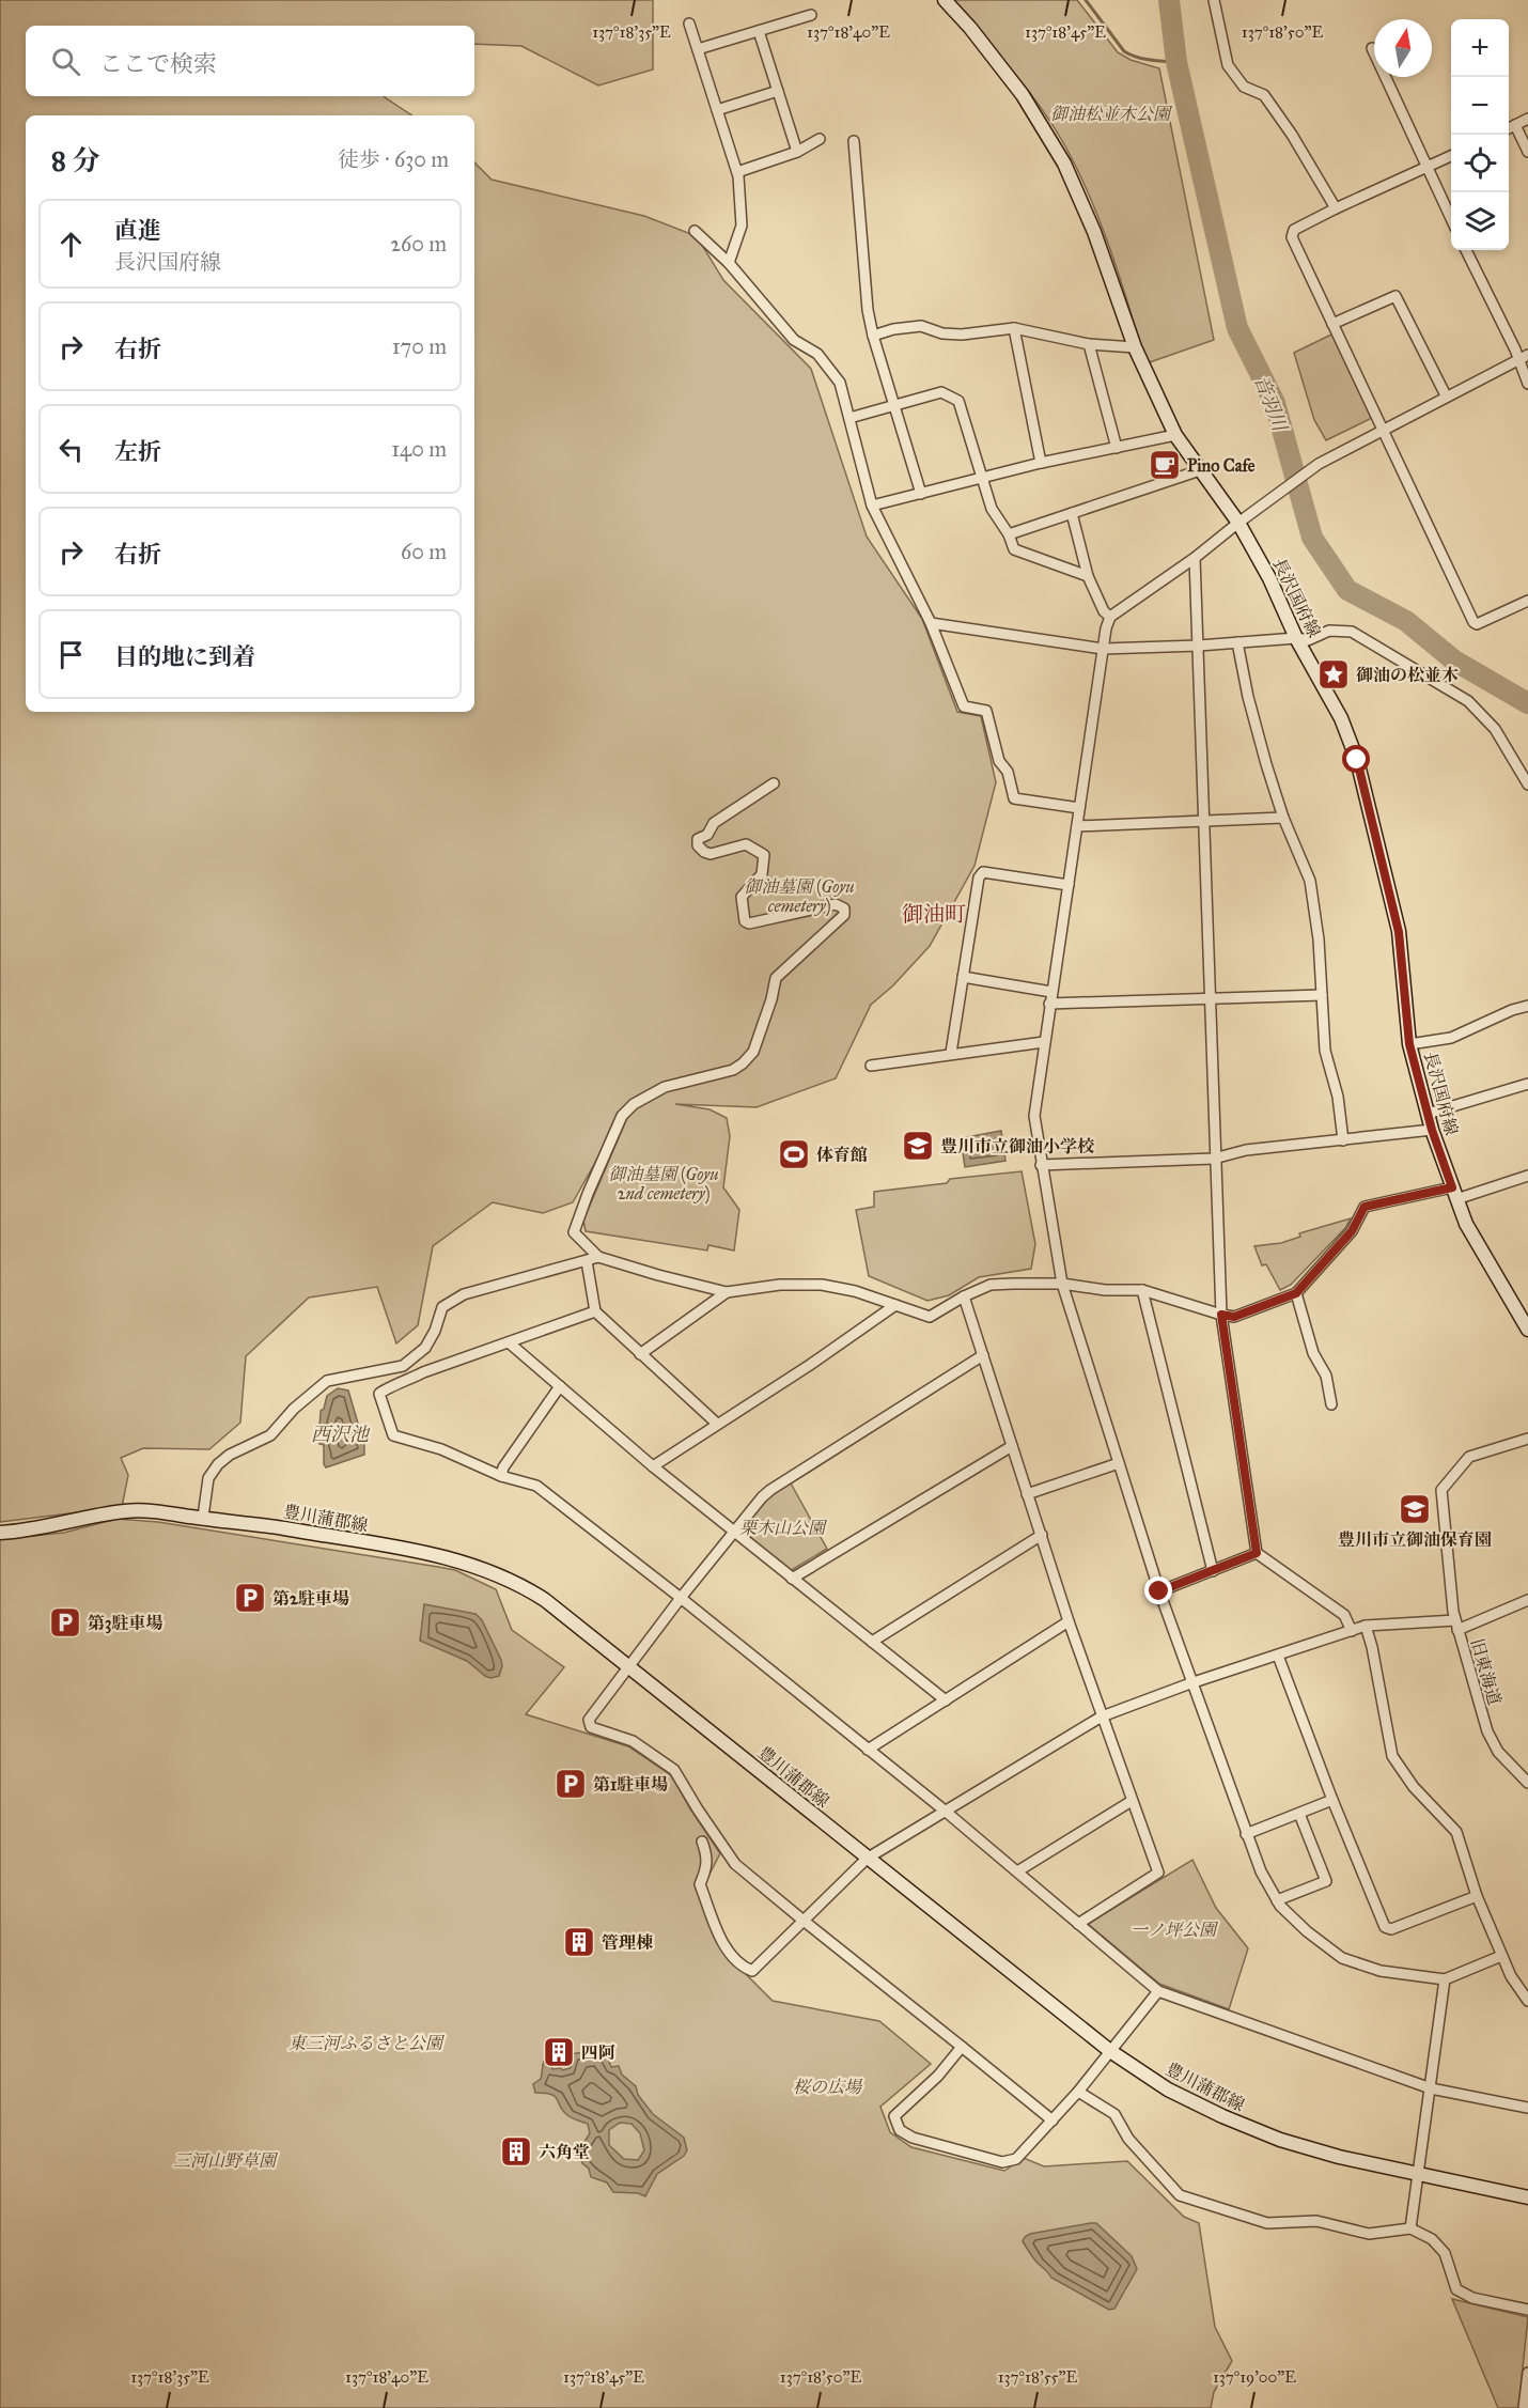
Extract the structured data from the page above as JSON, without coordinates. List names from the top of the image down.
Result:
{
  "streets": {
    "main road": ["長沢国府線", "豊川蒲郡線"],
    "street": ["旧東海道"]
  },
  "districts": ["御油町"],
  "water": ["音羽川", "西沢池"],
  "parks": [
    "御油松並木公園",
    "御油墓園 (Goyu cemetery)",
    "御油墓園 (Goyu 2nd cemetery)",
    "栗木山公園",
    "一ノ坪公園",
    "東三河ふるさと公園",
    "桜の広場",
    "三河山野草園"
  ],
  "places": {
    "cafe": ["Pino Cafe"],
    "place": ["御油の松並木"],
    "school or university": ["豊川市立御油小学校", "豊川市立御油保育園"],
    "sports": ["体育館"],
    "parking": ["第2駐車場", "第3駐車場", "第1駐車場"],
    "building": ["管理棟", "四阿", "六角堂"]
  },
  "north": "top",
  "page": {
    "map_buttons": ["+", "−"],
    "search": "ここで検索",
    "heading": ["8 分", "徒歩 · 630 m"],
    "list": [
      ["直進", "長沢国府線", "260 m"],
      ["右折", "170 m"],
      ["左折", "140 m"],
      ["右折", "60 m"],
      "目的地に到着"
    ]
  },
  "coordinates": [
    "137°18'35\"E",
    "137°18'40\"E",
    "137°18'45\"E",
    "137°18'50\"E",
    "137°18'55\"E",
    "137°19'00\"E"
  ]
}
